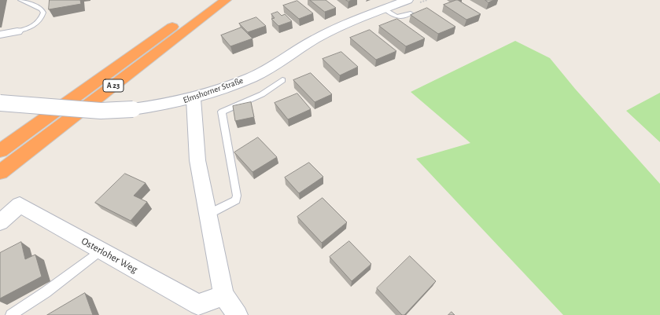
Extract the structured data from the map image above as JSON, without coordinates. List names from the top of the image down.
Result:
{
  "streets": {
    "highway": ["A 23"],
    "street": ["Elmshorner Straße", "Osterloher Weg"]
  }
}
